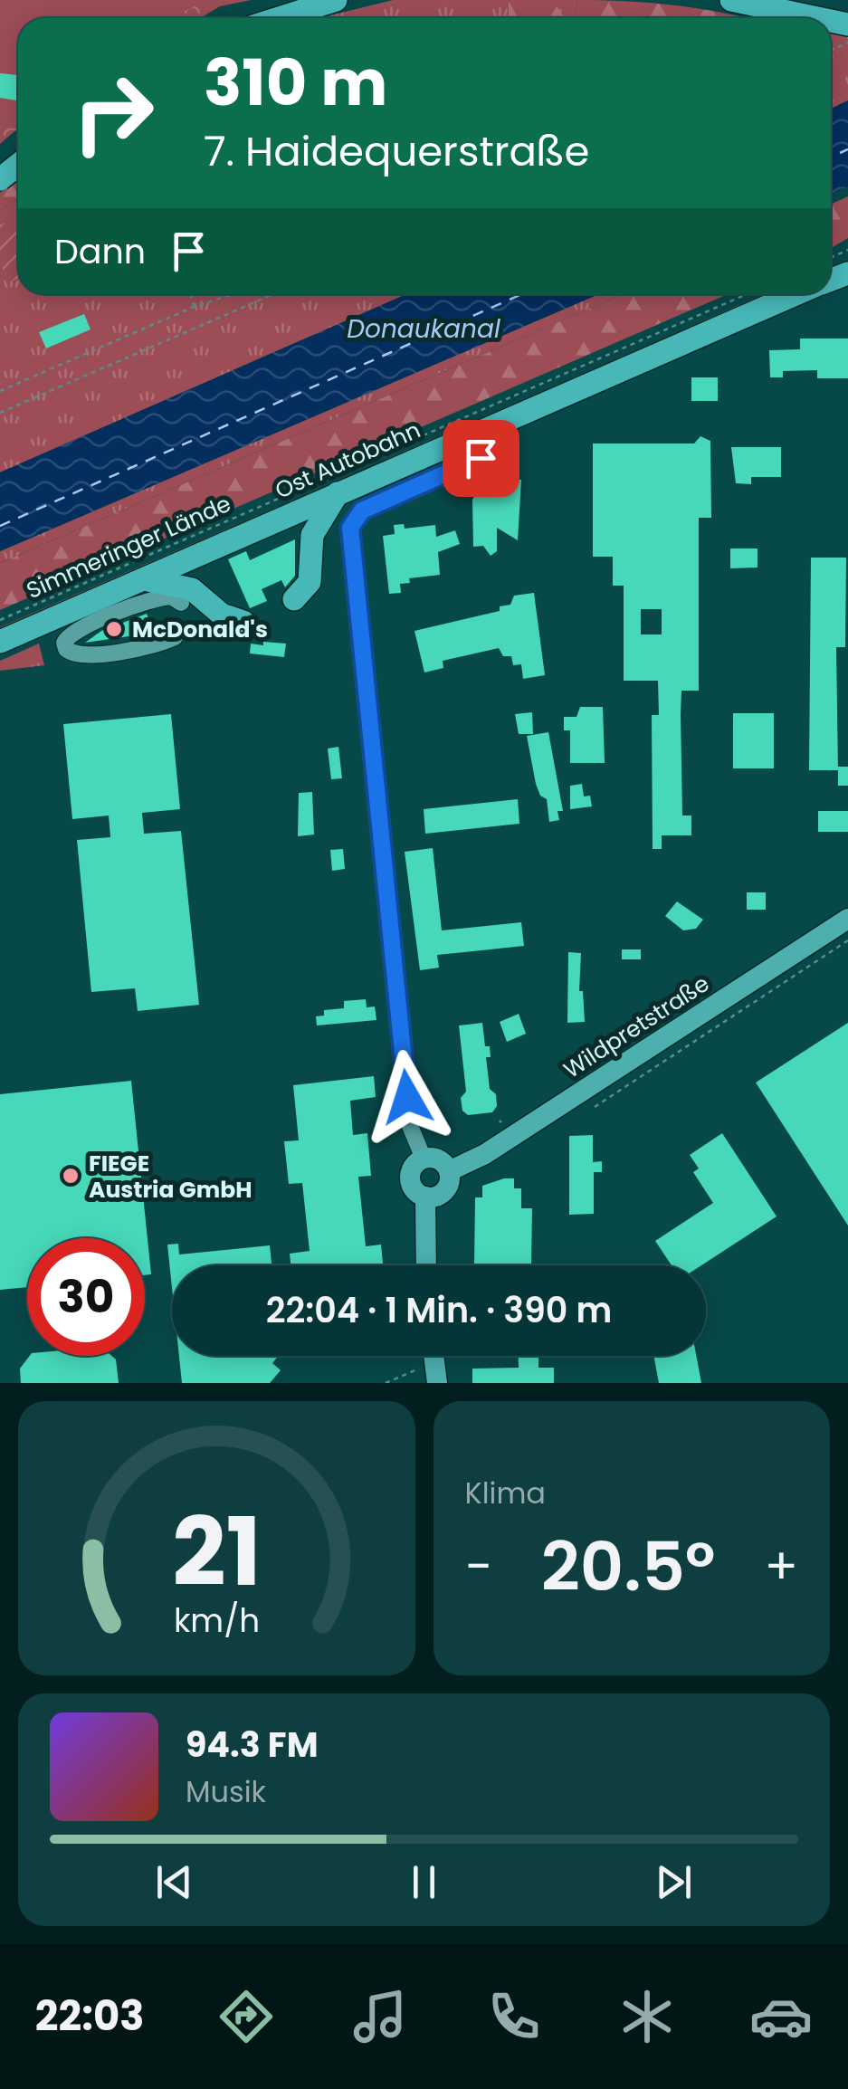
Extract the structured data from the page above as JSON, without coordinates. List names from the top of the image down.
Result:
{
  "streets": {
    "highway": ["Ost Autobahn"],
    "main road": ["Wildpretstraße"],
    "path": ["Simmeringer Lände"]
  },
  "water": ["Donaukanal"],
  "places": ["McDonald's", "FIEGE Austria GmbH"],
  "page": {
    "turn": ["310 m", "7. Haidequerstraße"],
    "then": "Dann",
    "limit": "30",
    "trip": "22:04 · 1 Min. · 390 m",
    "tile": "Klima",
    "heat": ["−", "20.5°", "+"],
    "song": ["94.3 FM", "Musik"],
    "tabs": "22:03",
    "gauge": ["21", "km/h"]
  }
}
